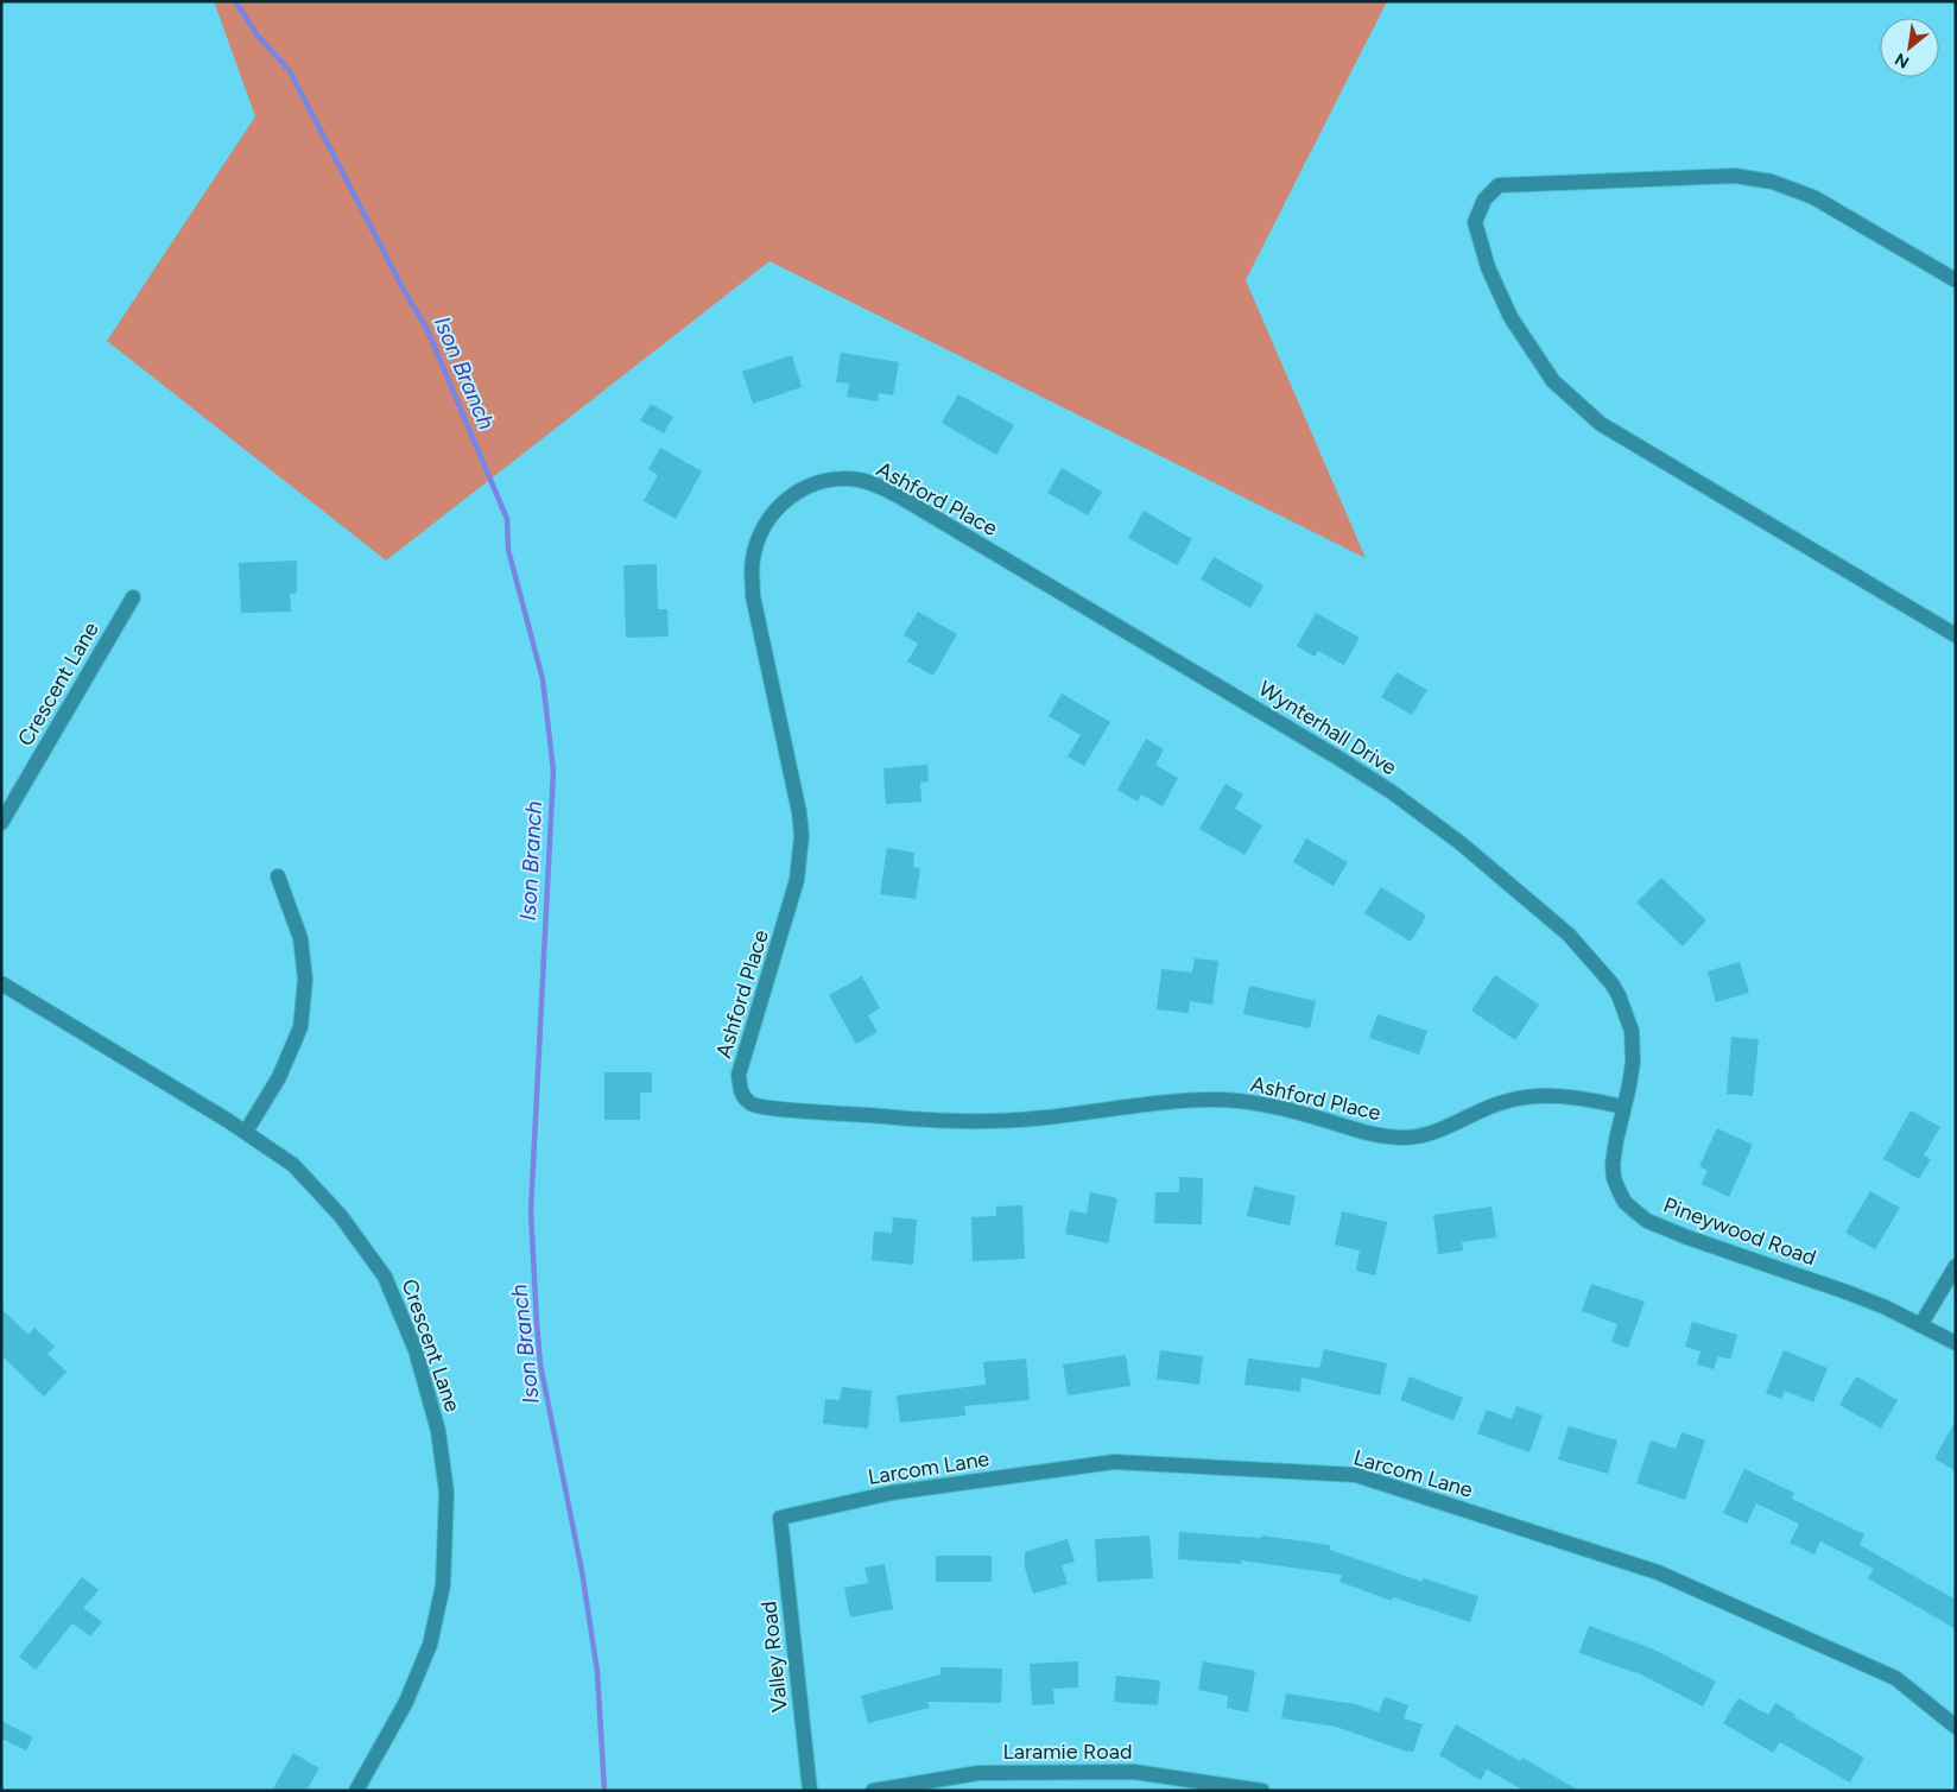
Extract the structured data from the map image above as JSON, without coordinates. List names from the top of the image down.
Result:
{
  "streets": {
    "street": [
      "Ashford Place",
      "Crescent Lane",
      "Wynterhall Drive",
      "Pineywood Road",
      "Larcom Lane",
      "Valley Road",
      "Laramie Road"
    ]
  },
  "crossings": [
    ["Ashford Place", "Wynterhall Drive"],
    ["Ashford Place", "Pineywood Road"],
    ["Wynterhall Drive", "Pineywood Road"],
    ["Larcom Lane", "Valley Road"]
  ],
  "water": ["Ison Branch"],
  "north": "bottom left"
}
